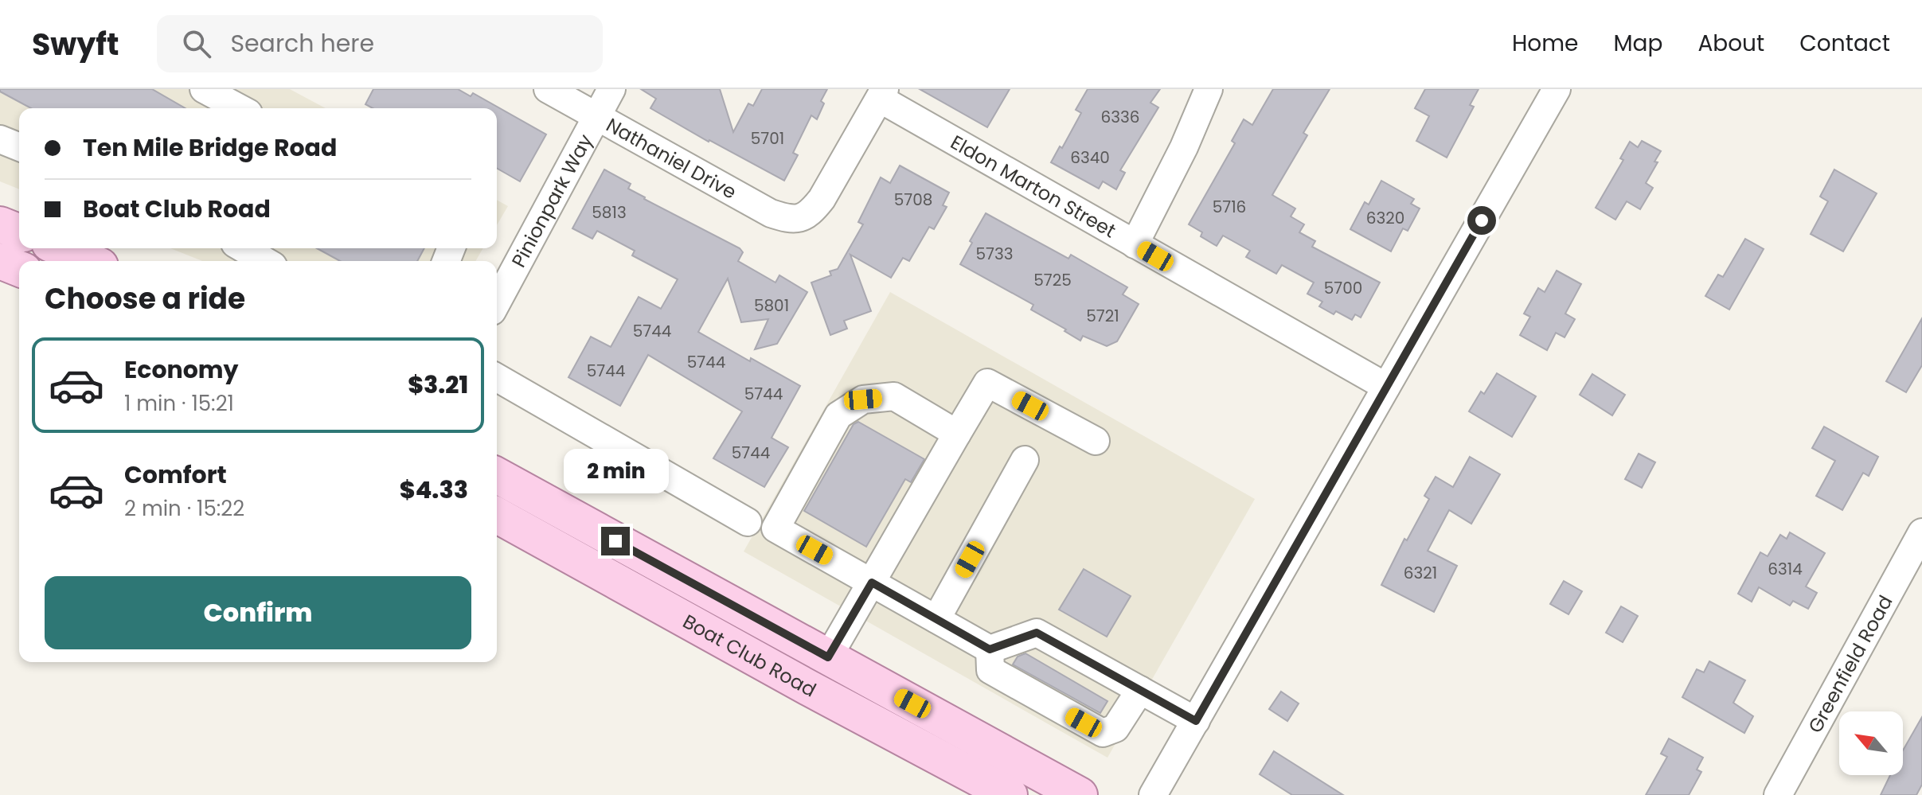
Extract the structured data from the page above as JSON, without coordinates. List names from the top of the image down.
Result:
{
  "streets": {
    "main road": ["Boat Club Road"],
    "street": [
      "Nathaniel Drive",
      "Eldon Marton Street",
      "Pinionpark Way",
      "Greenfield Road"
    ]
  },
  "crossings": [
    ["Nathaniel Drive", "Eldon Marton Street"],
    ["Nathaniel Drive", "Pinionpark Way"]
  ],
  "house_numbers": [
    "6336",
    "5701",
    "6340",
    "5708",
    "5716",
    "5813",
    "6320",
    "5733",
    "5725",
    "5700",
    "5801",
    "5721",
    "5744",
    "5744",
    "5744",
    "5744",
    "5744",
    "6314",
    "6321"
  ],
  "north": "top left",
  "page": {
    "header": "Swyft",
    "search": "Search here",
    "nav": [
      "Home",
      "Map",
      "About",
      "Contact"
    ],
    "banner": ["Ten Mile Bridge Road", "Boat Club Road"],
    "heading": "Choose a ride",
    "list": [
      {
        "name": "Economy",
        "note": "1 min · 15:21",
        "value": "$3.21"
      },
      {
        "name": "Comfort",
        "note": "2 min · 15:22",
        "value": "$4.33"
      }
    ],
    "bubble": "2 min",
    "buttons": "Confirm"
  }
}
